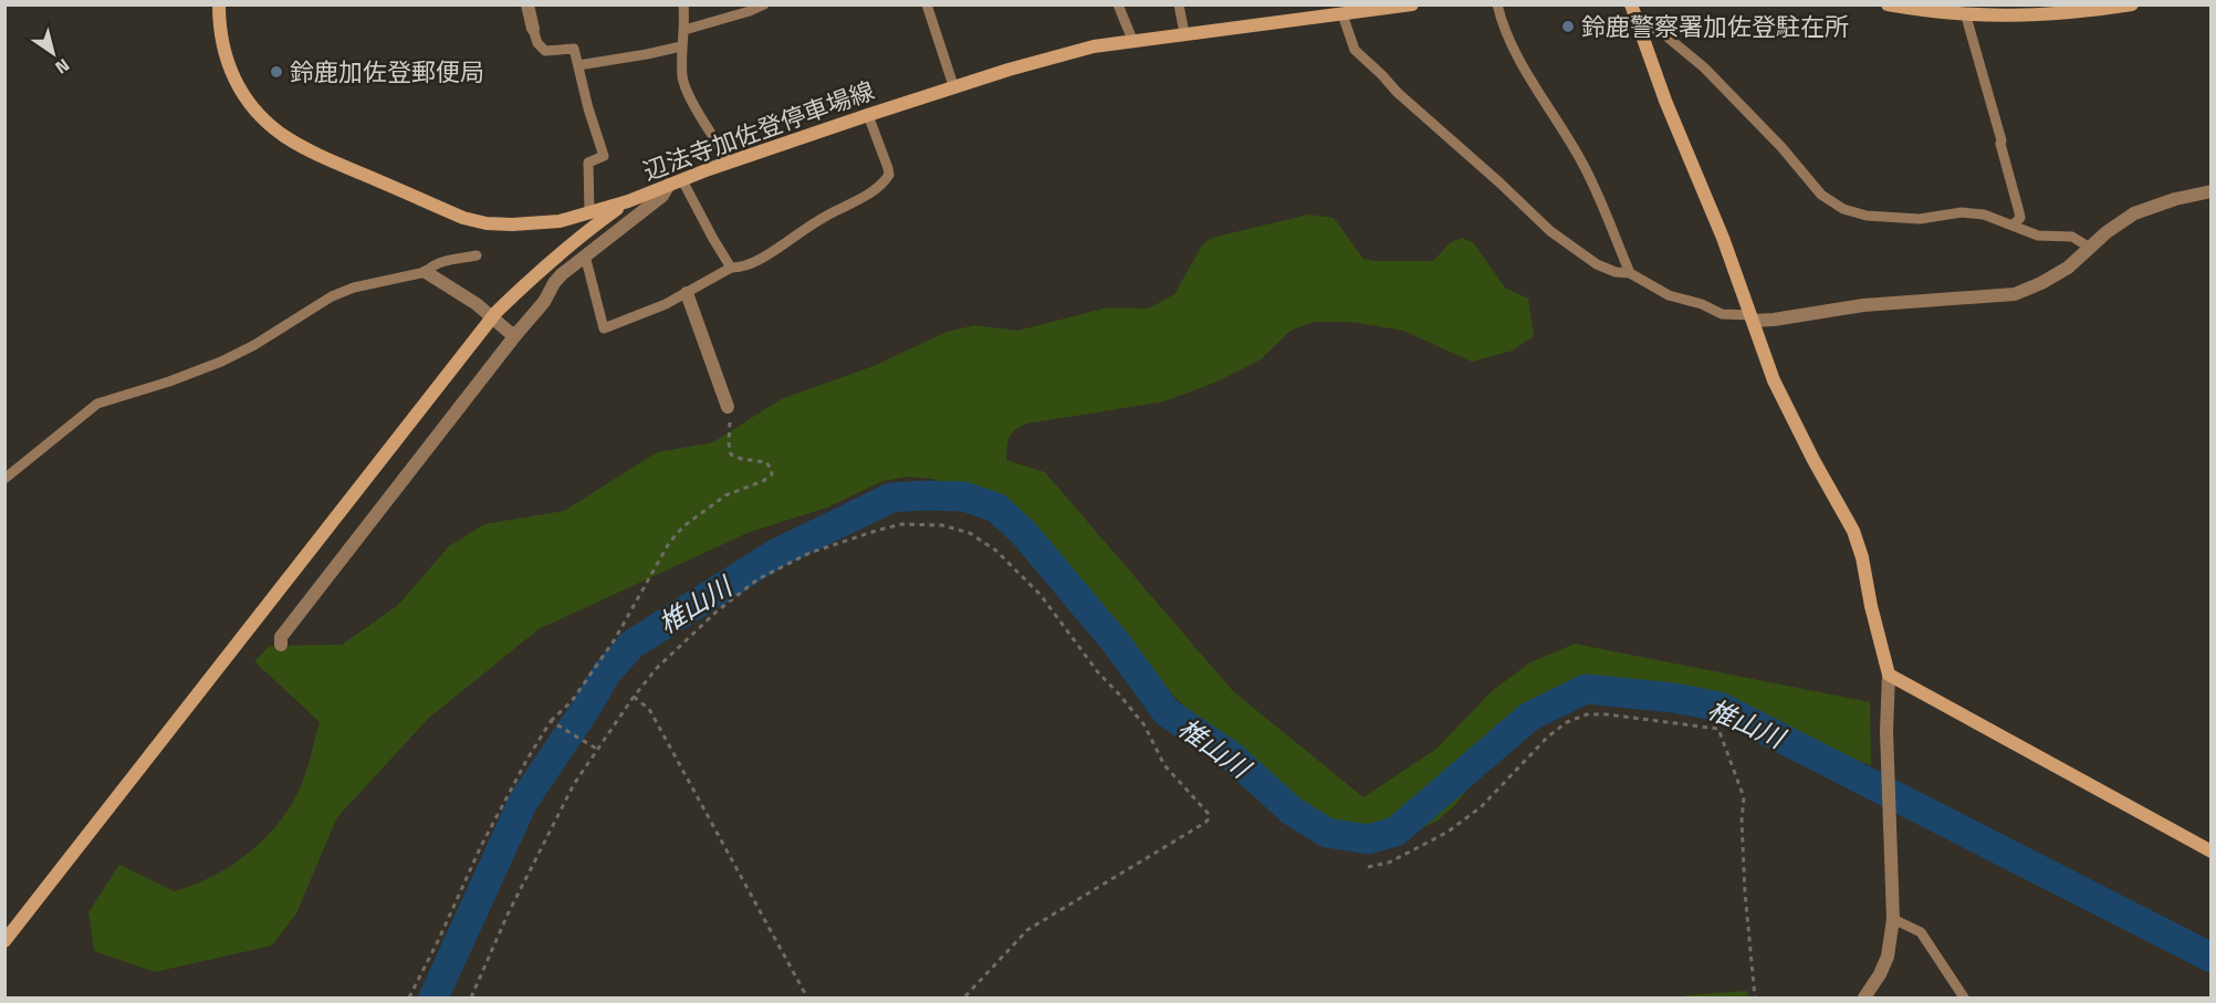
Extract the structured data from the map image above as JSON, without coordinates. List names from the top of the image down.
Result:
{
  "streets": {
    "street": ["辺法寺加佐登停車場線"]
  },
  "water": ["椎山川"],
  "places": ["鈴鹿警察署加佐登駐在所", "鈴鹿加佐登郵便局"],
  "north": "bottom right"
}
